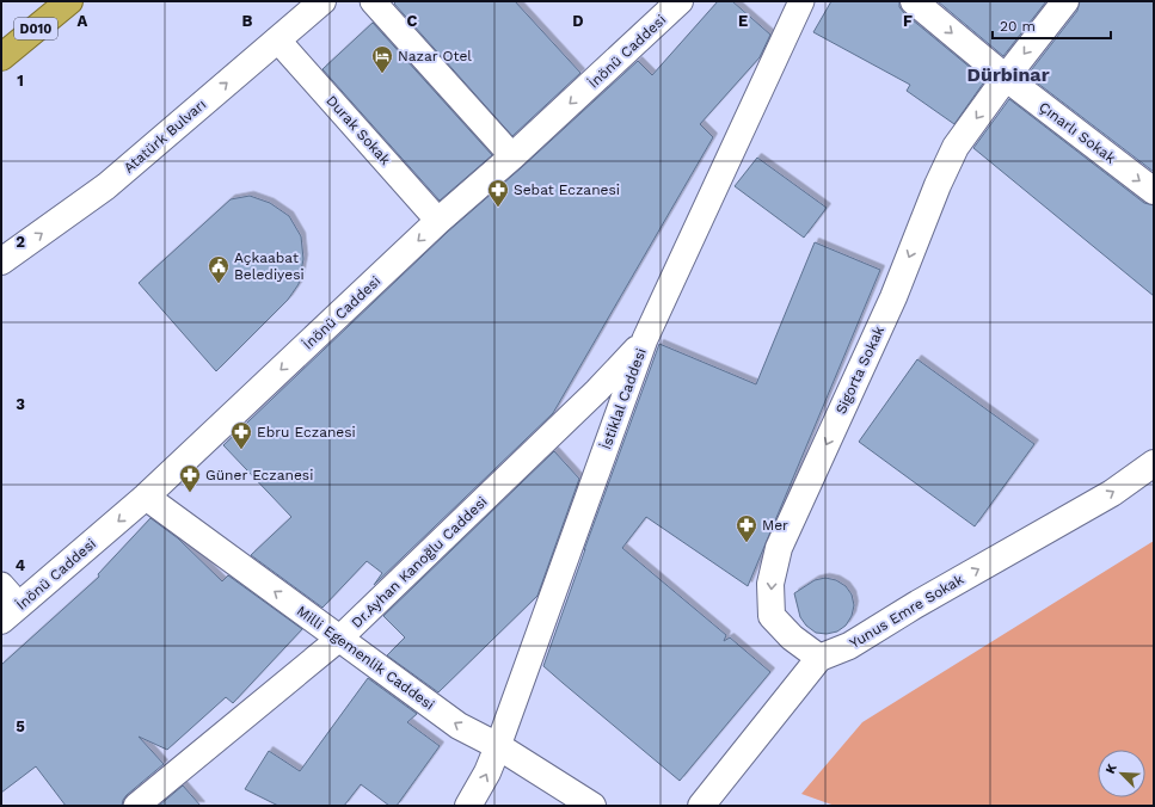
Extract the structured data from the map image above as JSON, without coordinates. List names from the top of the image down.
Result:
{
  "streets": {
    "highway": ["D010"],
    "street": [
      "İnönü Caddesi",
      "Durak Sokak",
      "Çınarlı Sokak",
      "Atatürk Bulvarı",
      "Sigorta Sokak",
      "İstiklal Caddesi",
      "Dr.Ayhan Kanoğlu Caddesi",
      "Yunus Emre Sokak",
      "Milli Egemenlik Caddesi"
    ]
  },
  "crossings": [
    ["İnönü Caddesi", "Durak Sokak"],
    ["İnönü Caddesi", "Milli Egemenlik Caddesi"],
    ["Durak Sokak", "Atatürk Bulvarı"],
    ["Çınarlı Sokak", "Sigorta Sokak"],
    ["Sigorta Sokak", "Yunus Emre Sokak"],
    ["İstiklal Caddesi", "Dr.Ayhan Kanoğlu Caddesi"],
    ["İstiklal Caddesi", "Milli Egemenlik Caddesi"],
    ["Dr.Ayhan Kanoğlu Caddesi", "Milli Egemenlik Caddesi"]
  ],
  "one_way": [
    "İnönü Caddesi",
    "Çınarlı Sokak",
    "Atatürk Bulvarı",
    "Sigorta Sokak",
    "Yunus Emre Sokak",
    "Milli Egemenlik Caddesi"
  ],
  "districts": ["Dürbinar"],
  "places": {
    "hotel": ["Nazar Otel"],
    "pharmacy": [
      "Sebat Eczanesi",
      "Ebru Eczanesi",
      "Güner Eczanesi",
      "Mer"
    ],
    "public building": ["Açkaabat Belediyesi"]
  },
  "scale_bar": "20 m",
  "north": "top left",
  "grid": {
    "columns": [
      "A",
      "B",
      "C",
      "D",
      "E",
      "F"
    ],
    "rows": [
      "1",
      "2",
      "3",
      "4",
      "5"
    ]
  }
}
